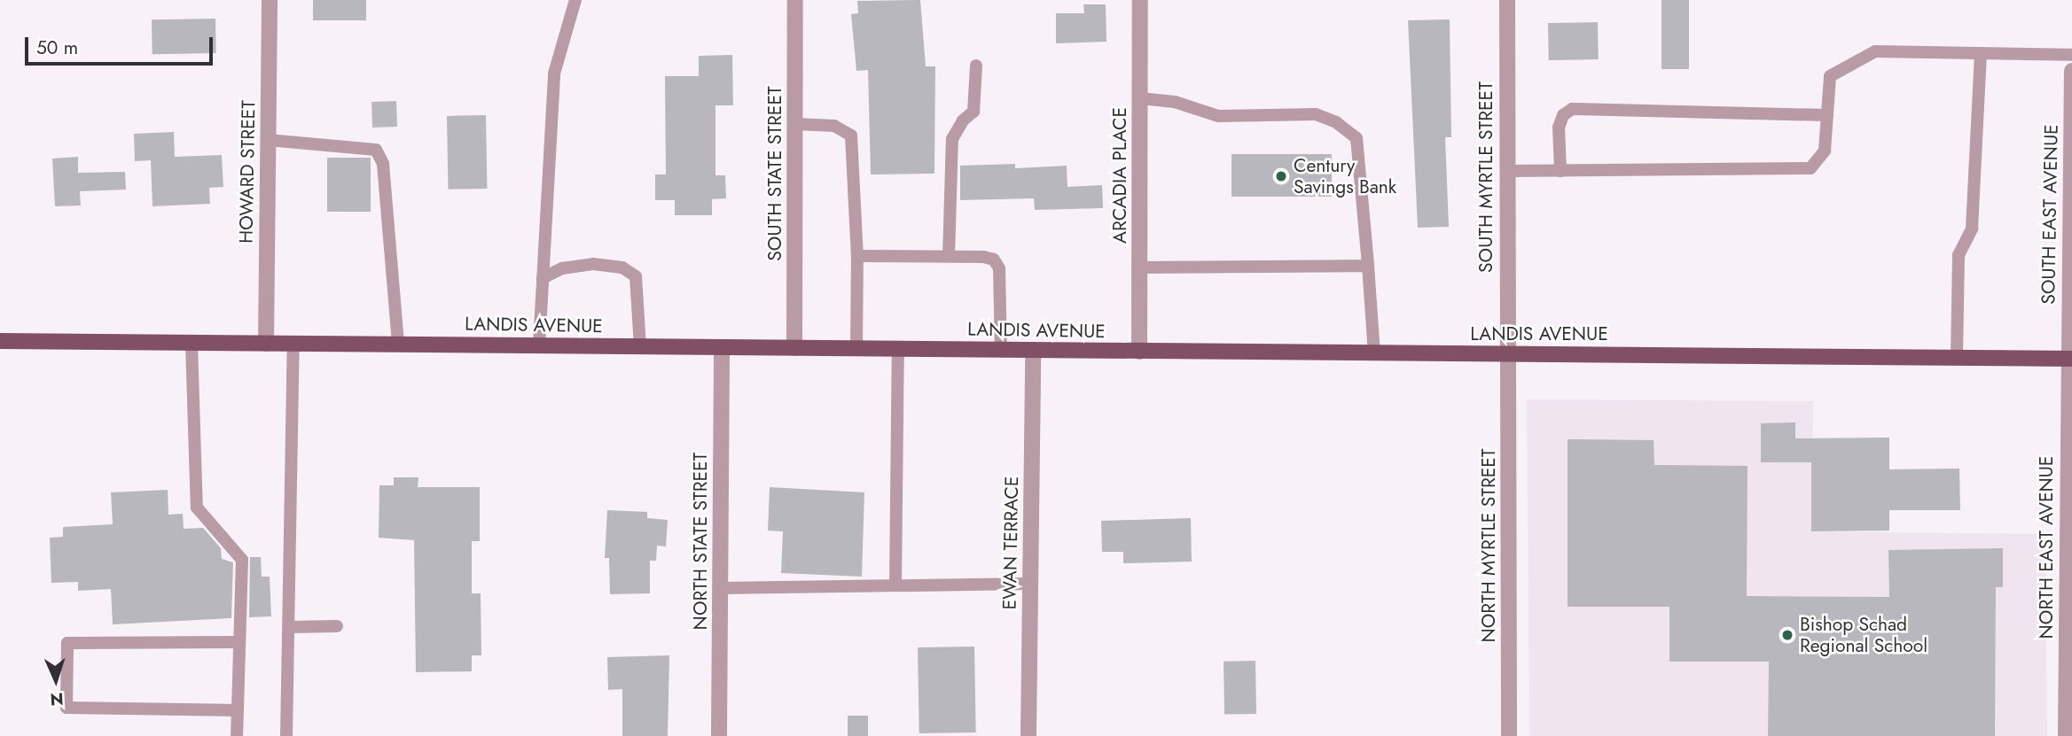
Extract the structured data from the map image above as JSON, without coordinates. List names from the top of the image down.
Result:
{
  "streets": {
    "main road": ["LANDIS AVENUE"],
    "street": [
      "HOWARD STREET",
      "SOUTH STATE STREET",
      "ARCADIA PLACE",
      "SOUTH MYRTLE STREET",
      "SOUTH EAST AVENUE",
      "NORTH STATE STREET",
      "EWAN TERRACE",
      "NORTH MYRTLE STREET",
      "NORTH EAST AVENUE"
    ]
  },
  "crossings": [
    ["HOWARD STREET", "LANDIS AVENUE"],
    ["SOUTH STATE STREET", "LANDIS AVENUE"],
    ["ARCADIA PLACE", "LANDIS AVENUE"],
    ["SOUTH MYRTLE STREET", "LANDIS AVENUE"],
    ["SOUTH MYRTLE STREET", "NORTH MYRTLE STREET"],
    ["SOUTH EAST AVENUE", "LANDIS AVENUE"],
    ["SOUTH EAST AVENUE", "NORTH EAST AVENUE"],
    ["LANDIS AVENUE", "NORTH STATE STREET"],
    ["LANDIS AVENUE", "EWAN TERRACE"],
    ["LANDIS AVENUE", "NORTH MYRTLE STREET"],
    ["LANDIS AVENUE", "NORTH EAST AVENUE"]
  ],
  "places": ["Century Savings Bank", "Bishop Schad Regional School"],
  "scale_bar": "50 m",
  "north": "bottom"
}
